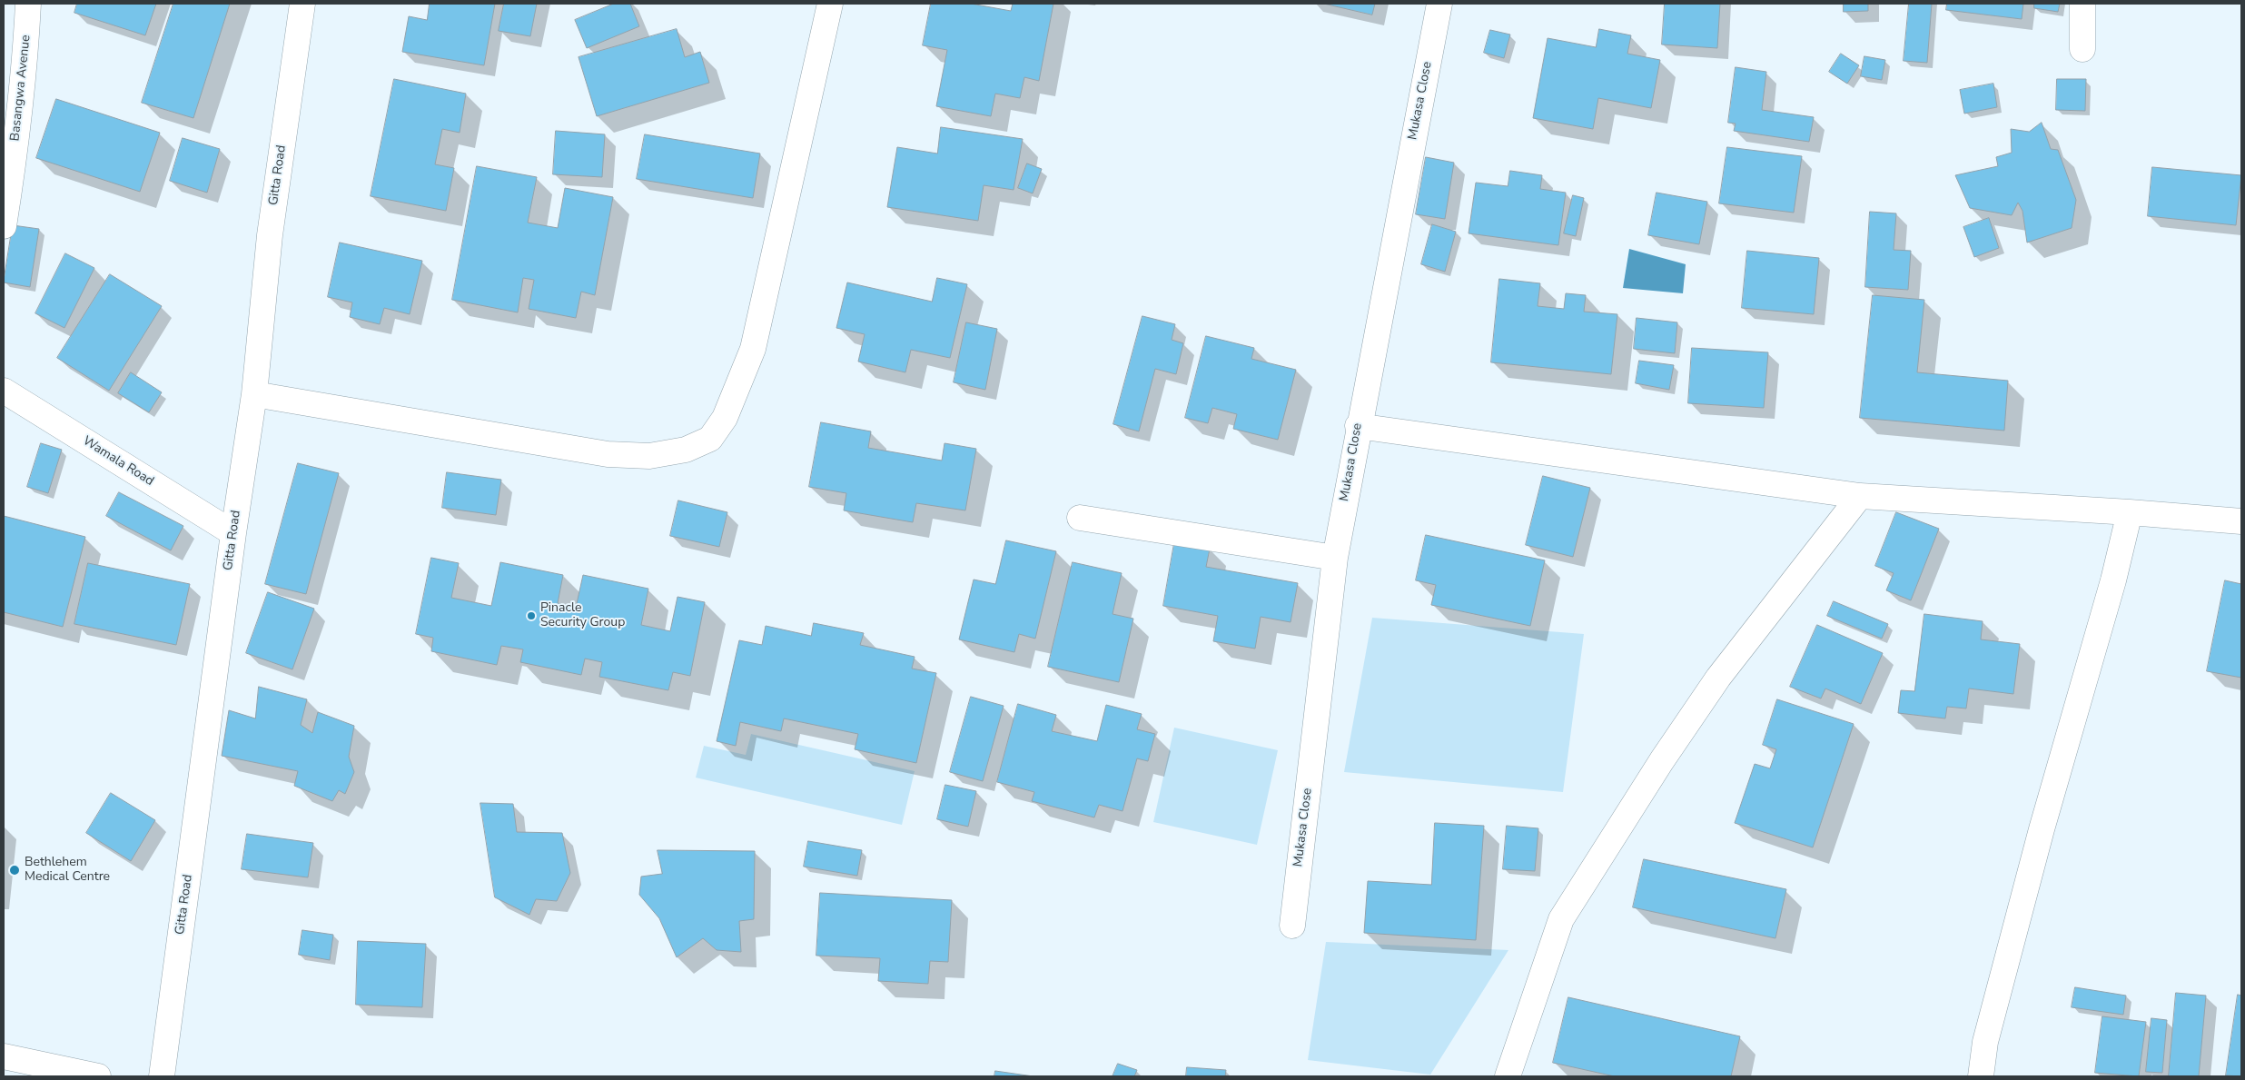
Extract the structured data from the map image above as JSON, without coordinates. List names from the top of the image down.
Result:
{
  "streets": {
    "street": [
      "Basangwa Avenue",
      "Mukasa Close",
      "Gitta Road",
      "Wamala Road"
    ]
  },
  "crossings": [
    ["Gitta Road", "Wamala Road"]
  ],
  "places": ["Pinacle Security Group", "Bethlehem Medical Centre"]
}
